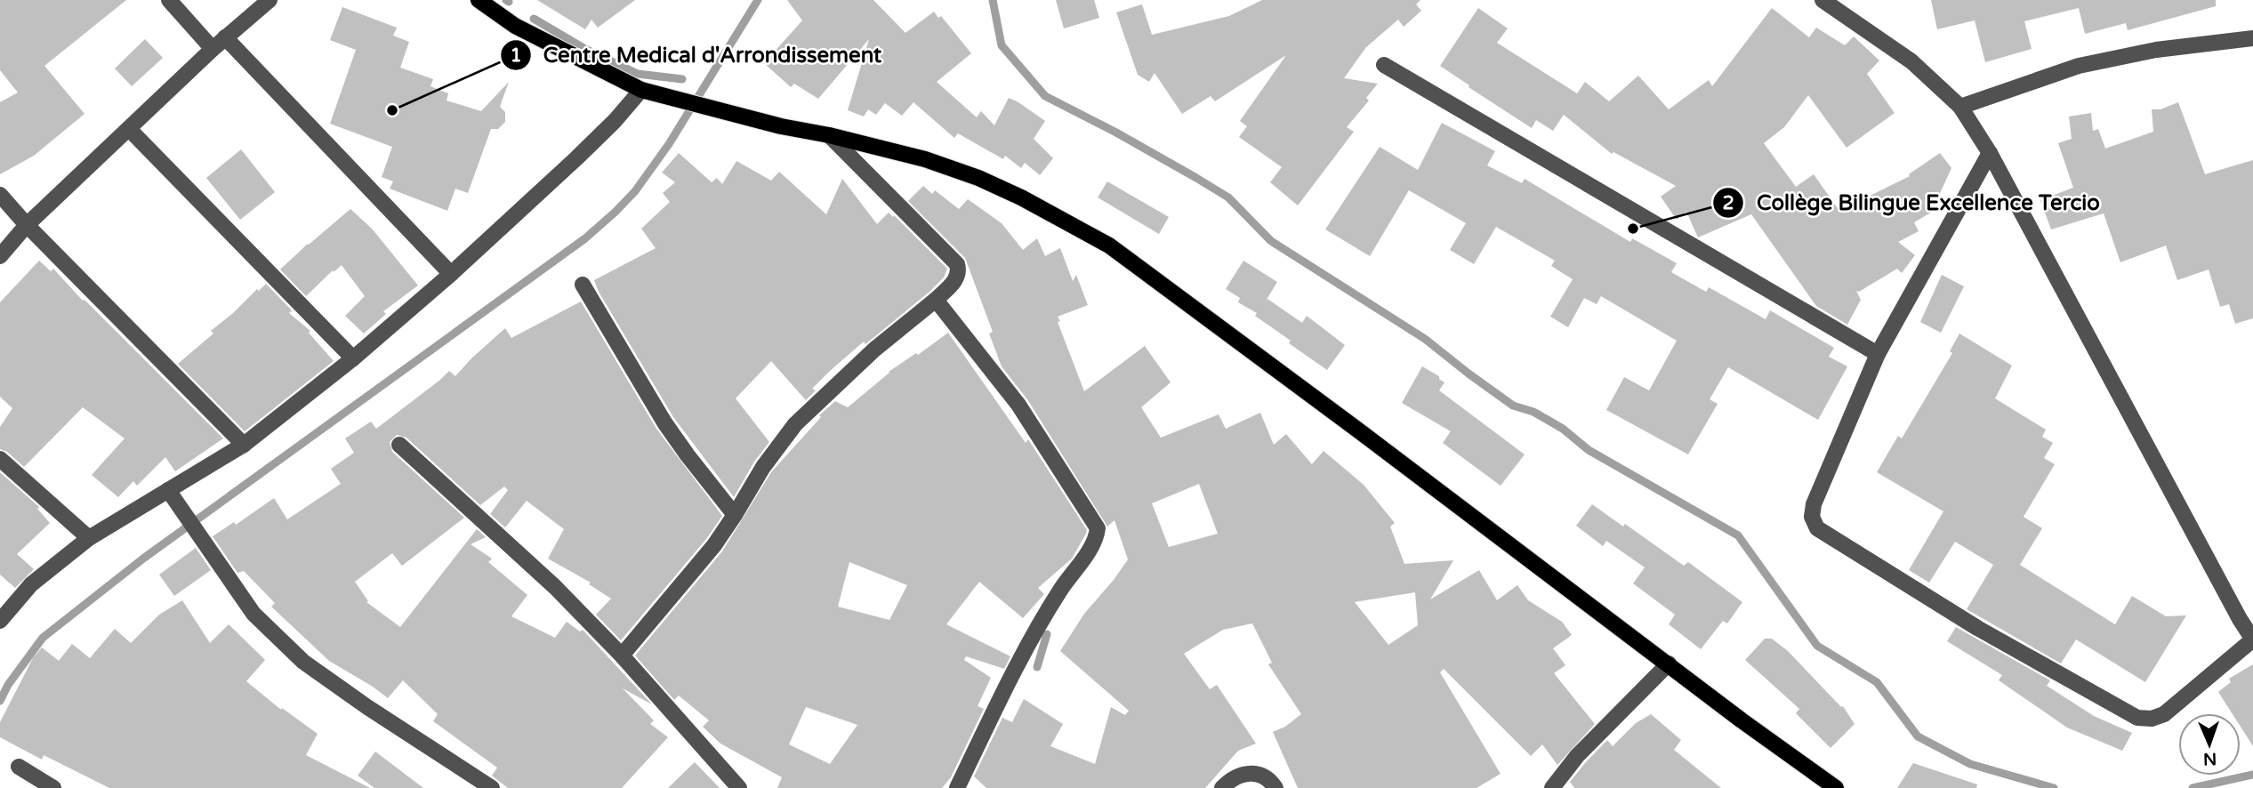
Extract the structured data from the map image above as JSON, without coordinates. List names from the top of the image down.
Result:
{
  "places": ["Centre Medical d'Arrondissement", "Collège Bilingue Excellence Tercio"],
  "north": "bottom"
}
